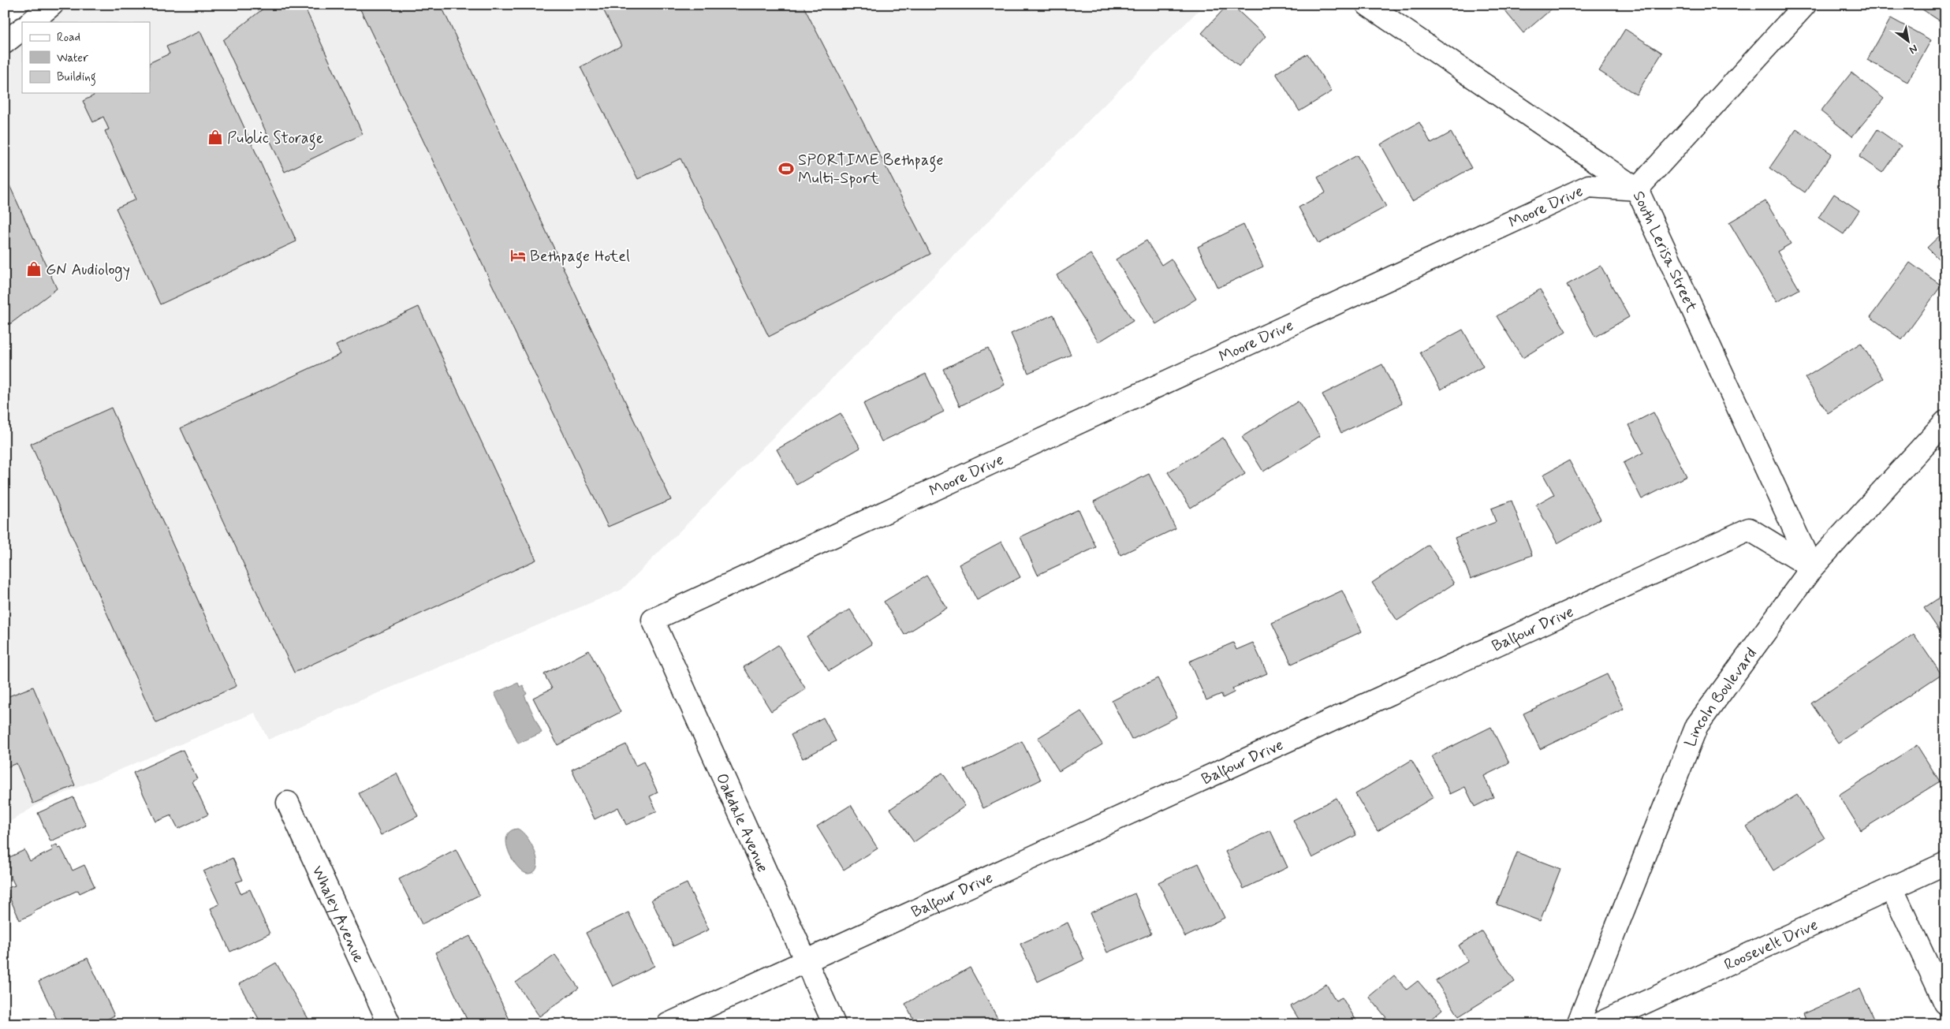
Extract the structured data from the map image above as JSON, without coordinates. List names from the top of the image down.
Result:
{
  "streets": {
    "street": [
      "Moore Drive",
      "South Lerisa Street",
      "Balfour Drive",
      "Lincoln Boulevard",
      "Oakdale Avenue",
      "Whaley Avenue",
      "Roosevelt Drive"
    ]
  },
  "crossings": [
    ["Moore Drive", "South Lerisa Street"],
    ["Moore Drive", "Oakdale Avenue"],
    ["South Lerisa Street", "Balfour Drive"],
    ["South Lerisa Street", "Lincoln Boulevard"],
    ["Balfour Drive", "Lincoln Boulevard"],
    ["Balfour Drive", "Oakdale Avenue"]
  ],
  "places": {
    "shop": ["Public Storage", "GN Audiology"],
    "sports": ["SPORTIME Bethpage Multi-Sport"],
    "hotel": ["Bethpage Hotel"]
  },
  "legend": ["Road", "Water", "Building"],
  "north": "bottom right"
}
